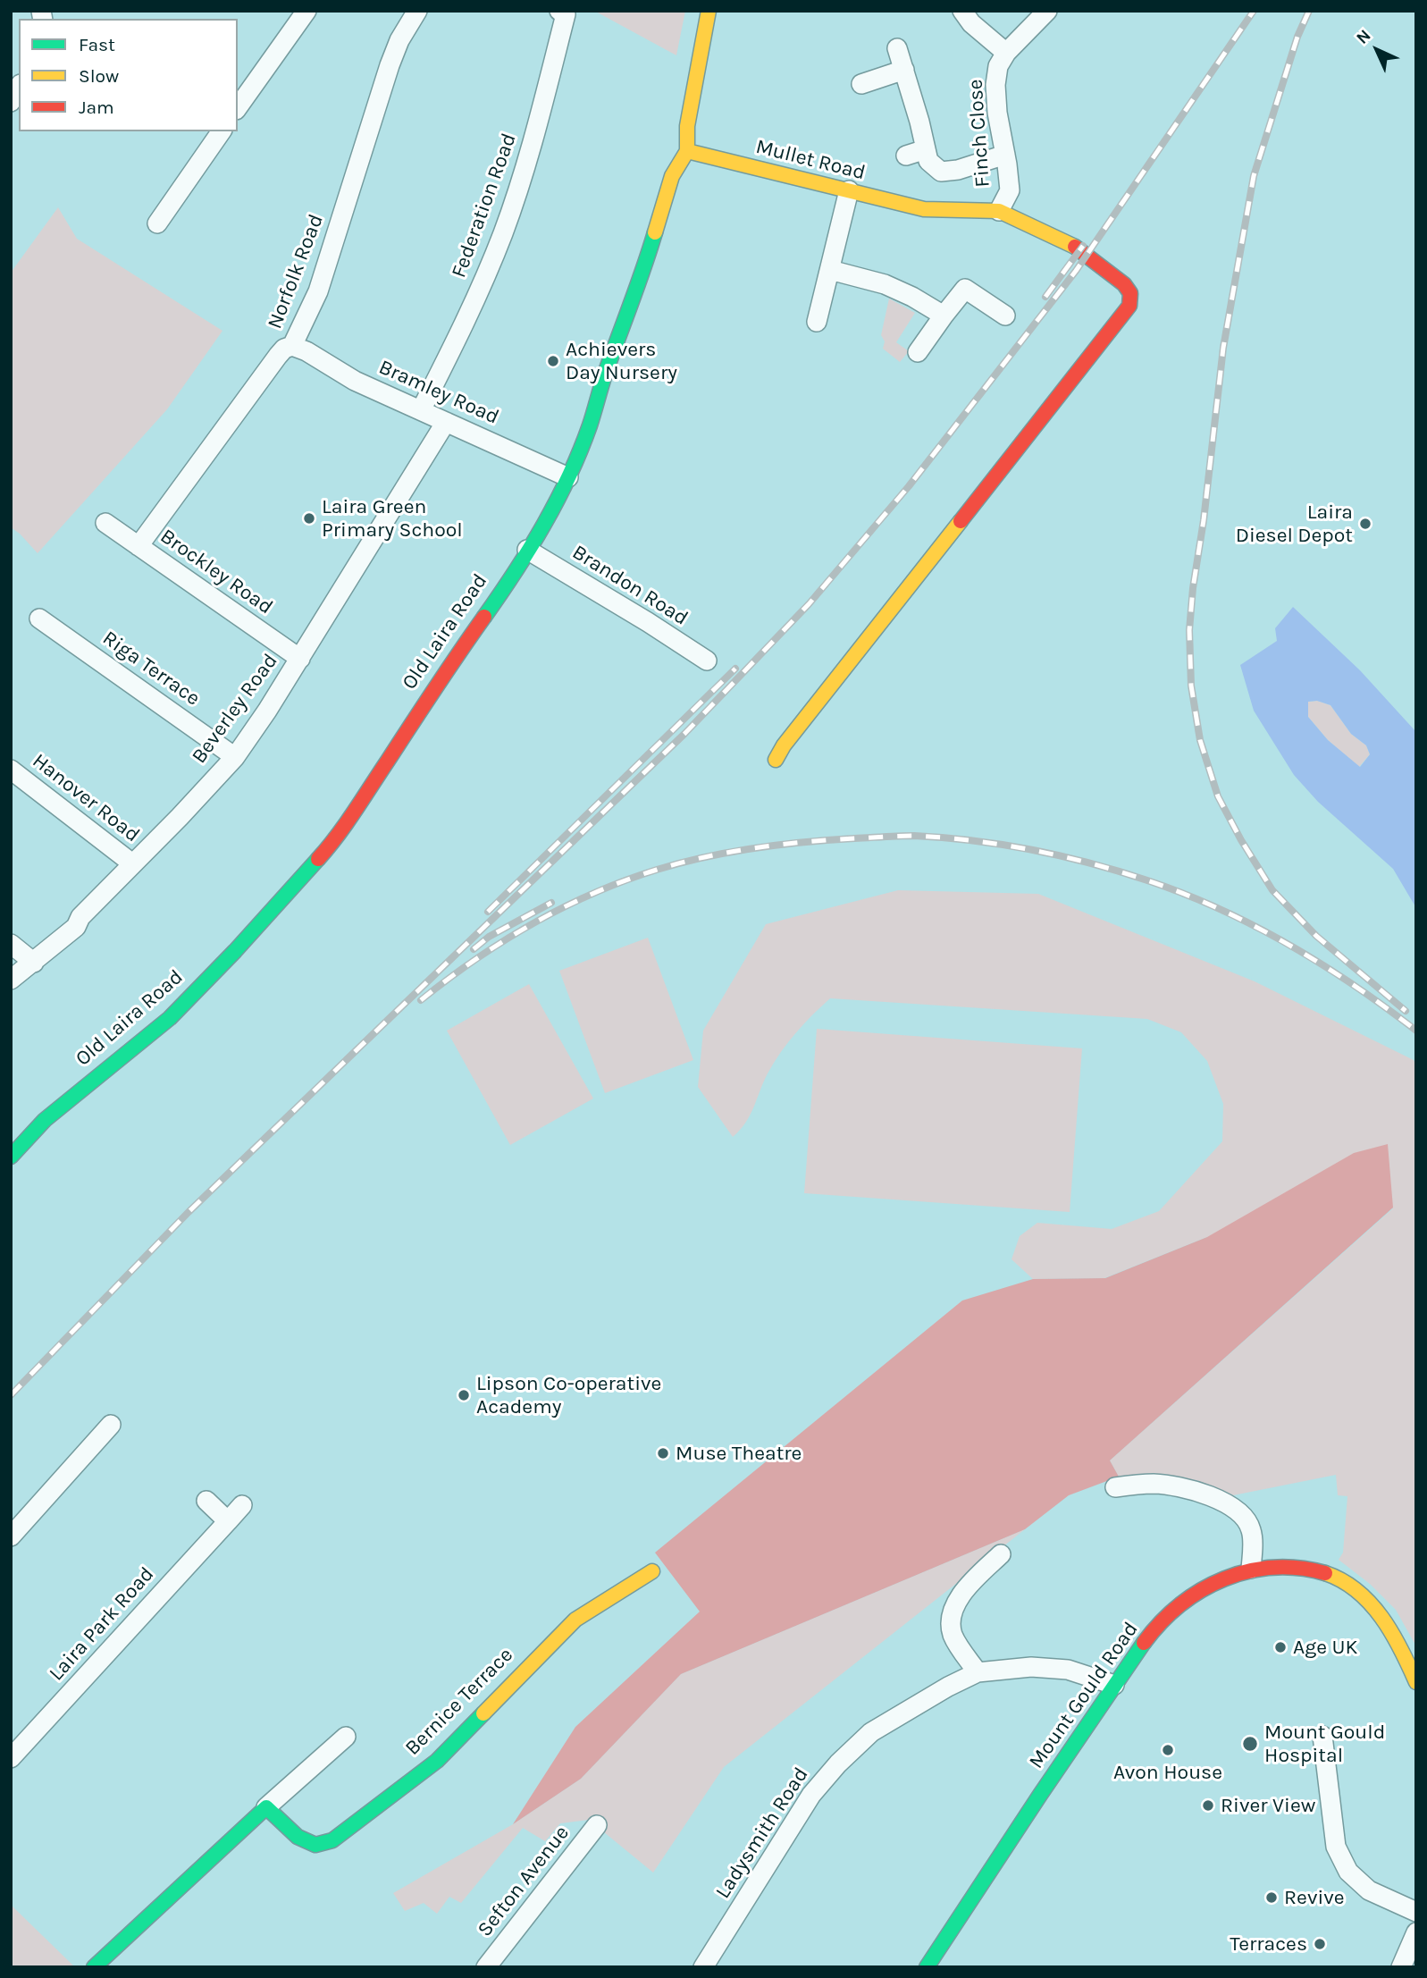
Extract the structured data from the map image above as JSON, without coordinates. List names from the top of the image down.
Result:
{
  "streets": {
    "street": [
      "Finch Close",
      "Mullet Road",
      "Federation Road",
      "Norfolk Road",
      "Bramley Road",
      "Brockley Road",
      "Brandon Road",
      "Old Laira Road",
      "Riga Terrace",
      "Beverley Road",
      "Hanover Road",
      "Laira Park Road",
      "Mount Gould Road",
      "Bernice Terrace",
      "Ladysmith Road",
      "Sefton Avenue"
    ]
  },
  "crossings": [
    ["Finch Close", "Mullet Road"],
    ["Mullet Road", "Old Laira Road"],
    ["Federation Road", "Bramley Road"],
    ["Norfolk Road", "Bramley Road"],
    ["Norfolk Road", "Brockley Road"],
    ["Bramley Road", "Old Laira Road"],
    ["Bramley Road", "Beverley Road"],
    ["Brockley Road", "Beverley Road"],
    ["Brandon Road", "Old Laira Road"],
    ["Riga Terrace", "Beverley Road"],
    ["Beverley Road", "Hanover Road"],
    ["Mount Gould Road", "Ladysmith Road"]
  ],
  "places": [
    "Achievers Day Nursery",
    "Laira Green Primary School",
    "Laira Diesel Depot",
    "Lipson Co-operative Academy",
    "Muse Theatre",
    "Age UK",
    "Mount Gould Hospital",
    "Avon House",
    "River View",
    "Revive",
    "Terraces"
  ],
  "legend": ["Fast", "Slow", "Jam"],
  "north": "top left"
}
